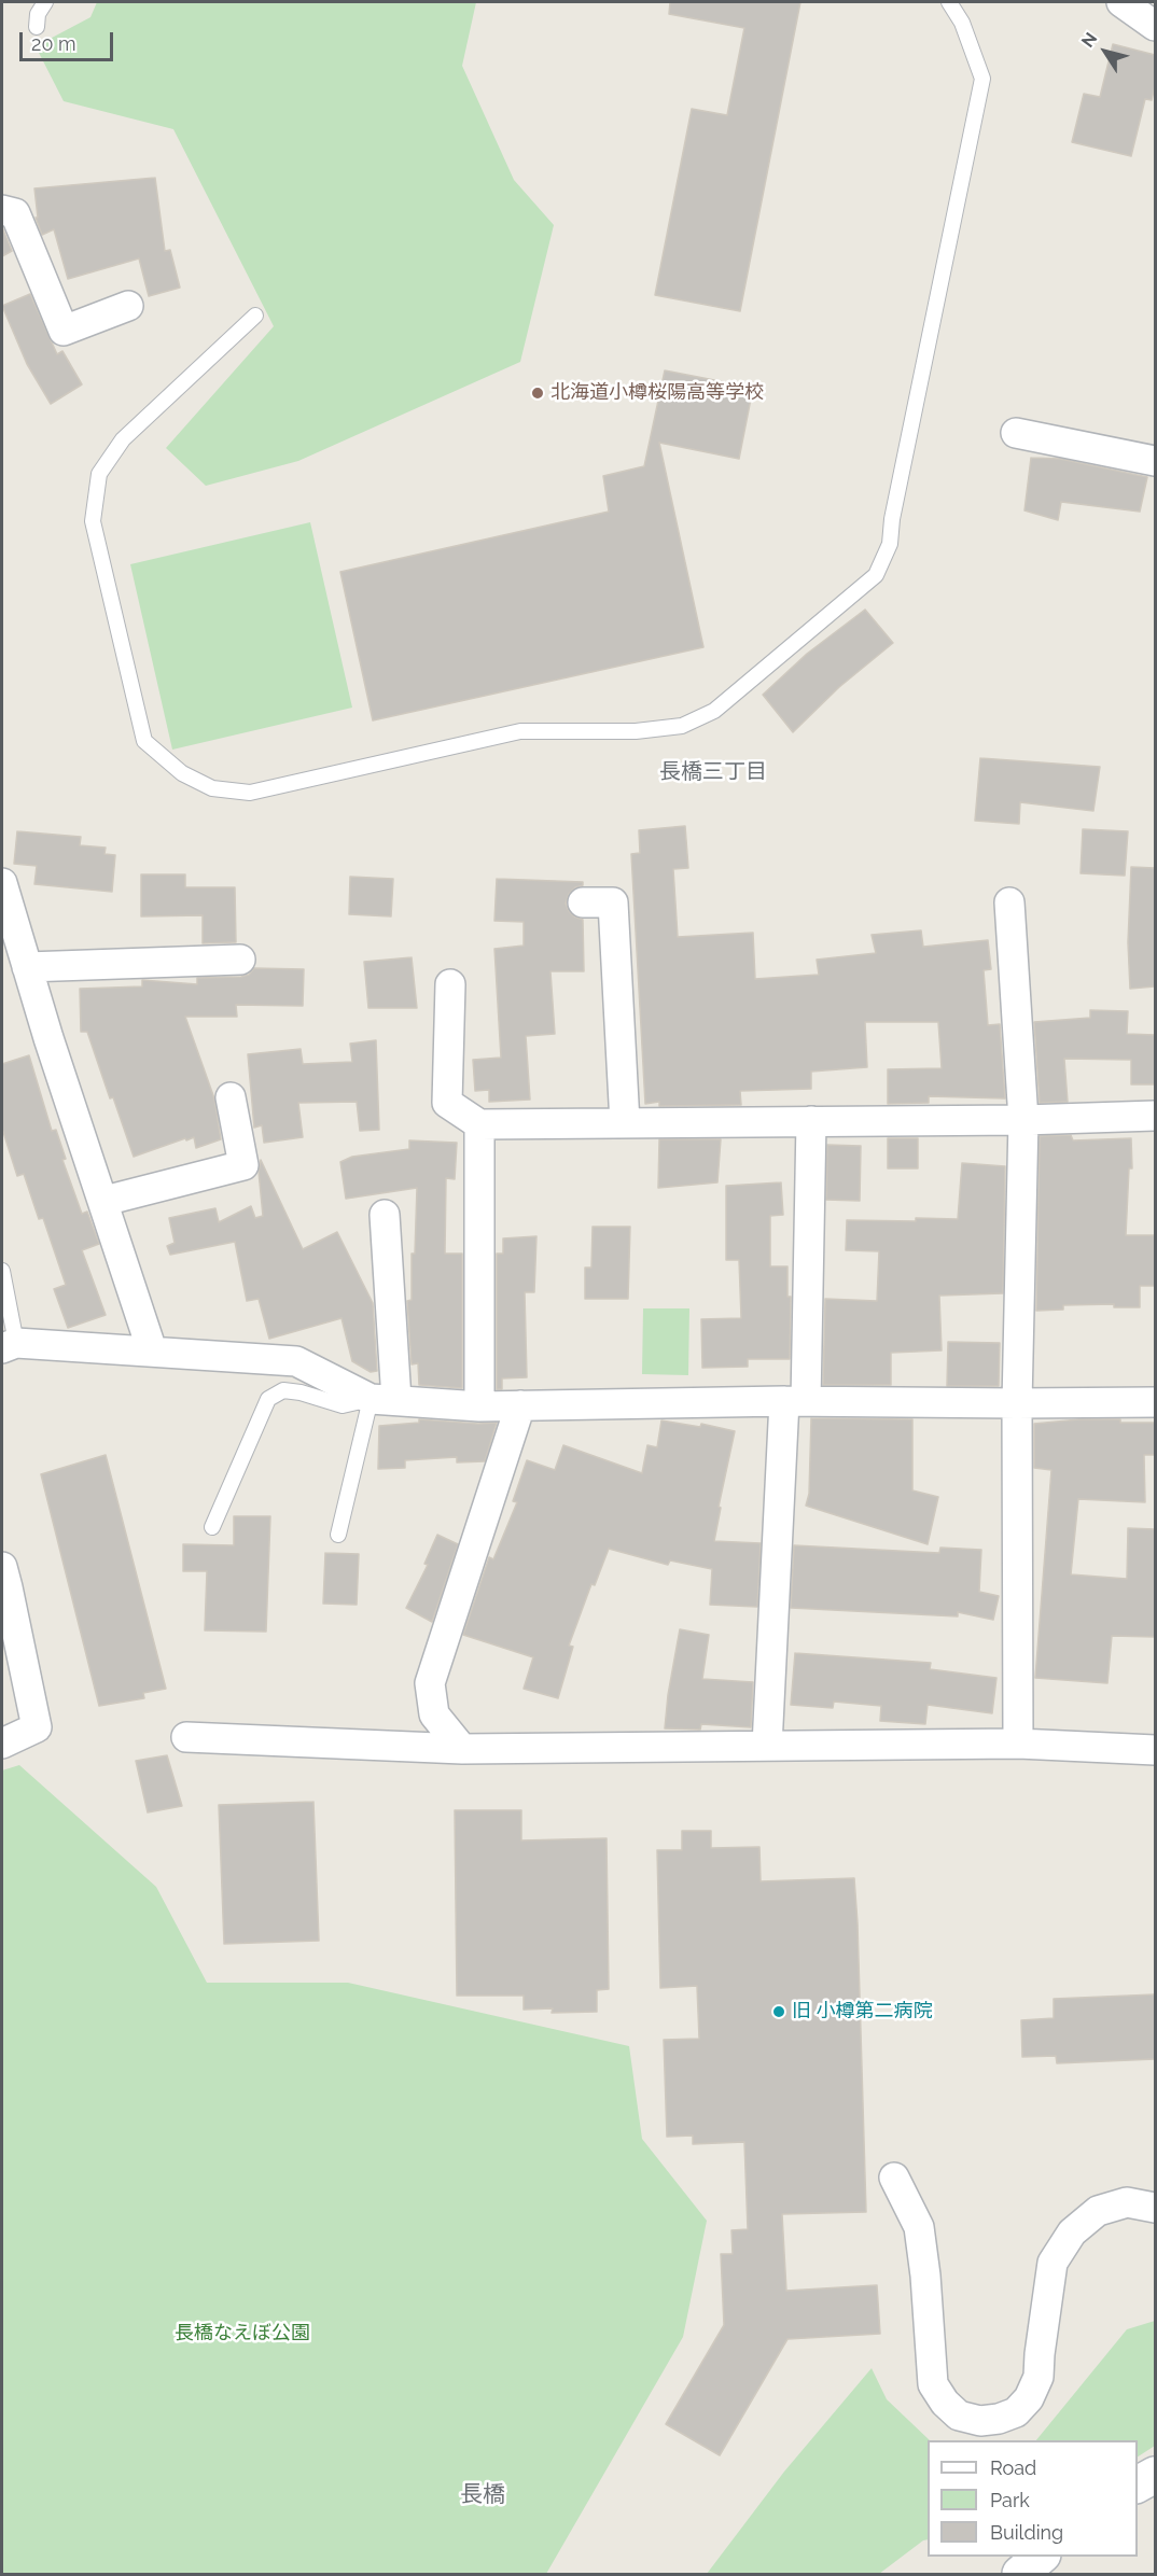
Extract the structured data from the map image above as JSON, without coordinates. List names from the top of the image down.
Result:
{
  "districts": ["長橋三丁目", "長橋"],
  "parks": ["長橋なえぼ公園"],
  "places": ["北海道小樽桜陽高等学校", "旧 小樽第二病院"],
  "legend": ["Road", "Park", "Building"],
  "scale_bar": "20 m",
  "north": "top left"
}
